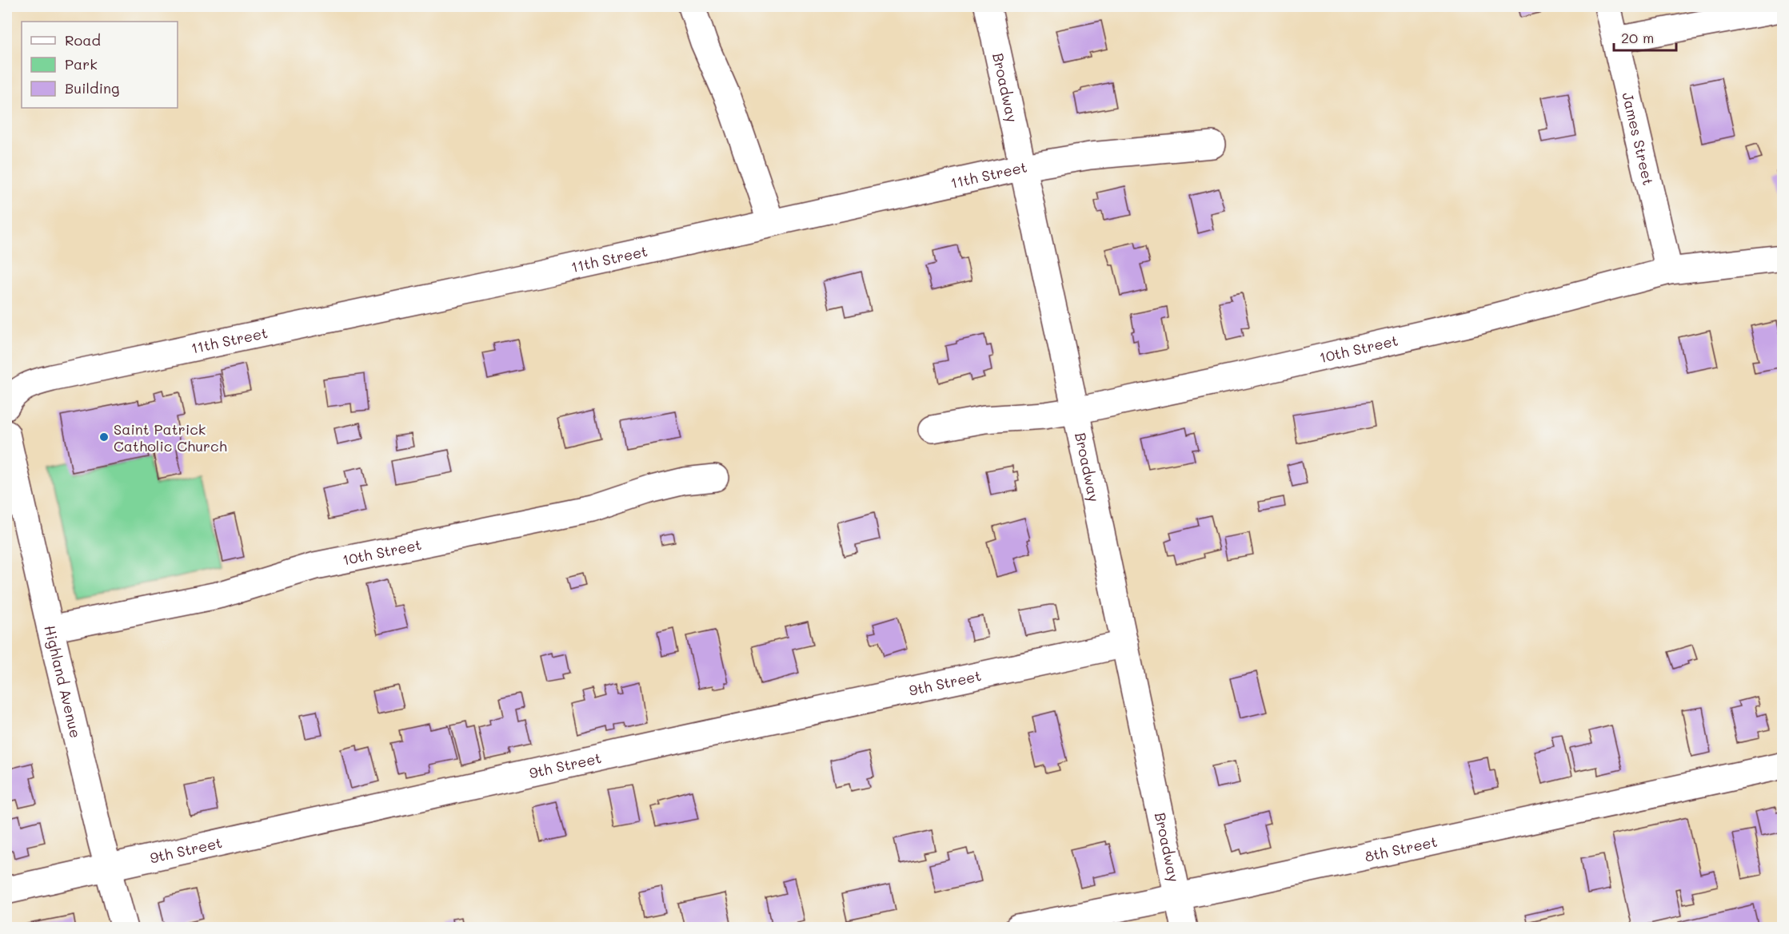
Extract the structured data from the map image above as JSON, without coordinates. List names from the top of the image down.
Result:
{
  "streets": {
    "street": [
      "Broadway",
      "James Street",
      "11th Street",
      "10th Street",
      "Highland Avenue",
      "9th Street",
      "8th Street"
    ]
  },
  "crossings": [
    ["Broadway", "11th Street"],
    ["Broadway", "10th Street"],
    ["Broadway", "9th Street"],
    ["Broadway", "8th Street"],
    ["James Street", "10th Street"],
    ["10th Street", "Highland Avenue"],
    ["Highland Avenue", "9th Street"]
  ],
  "places": ["Saint Patrick Catholic Church"],
  "legend": ["Road", "Park", "Building"],
  "scale_bar": "20 m"
}
